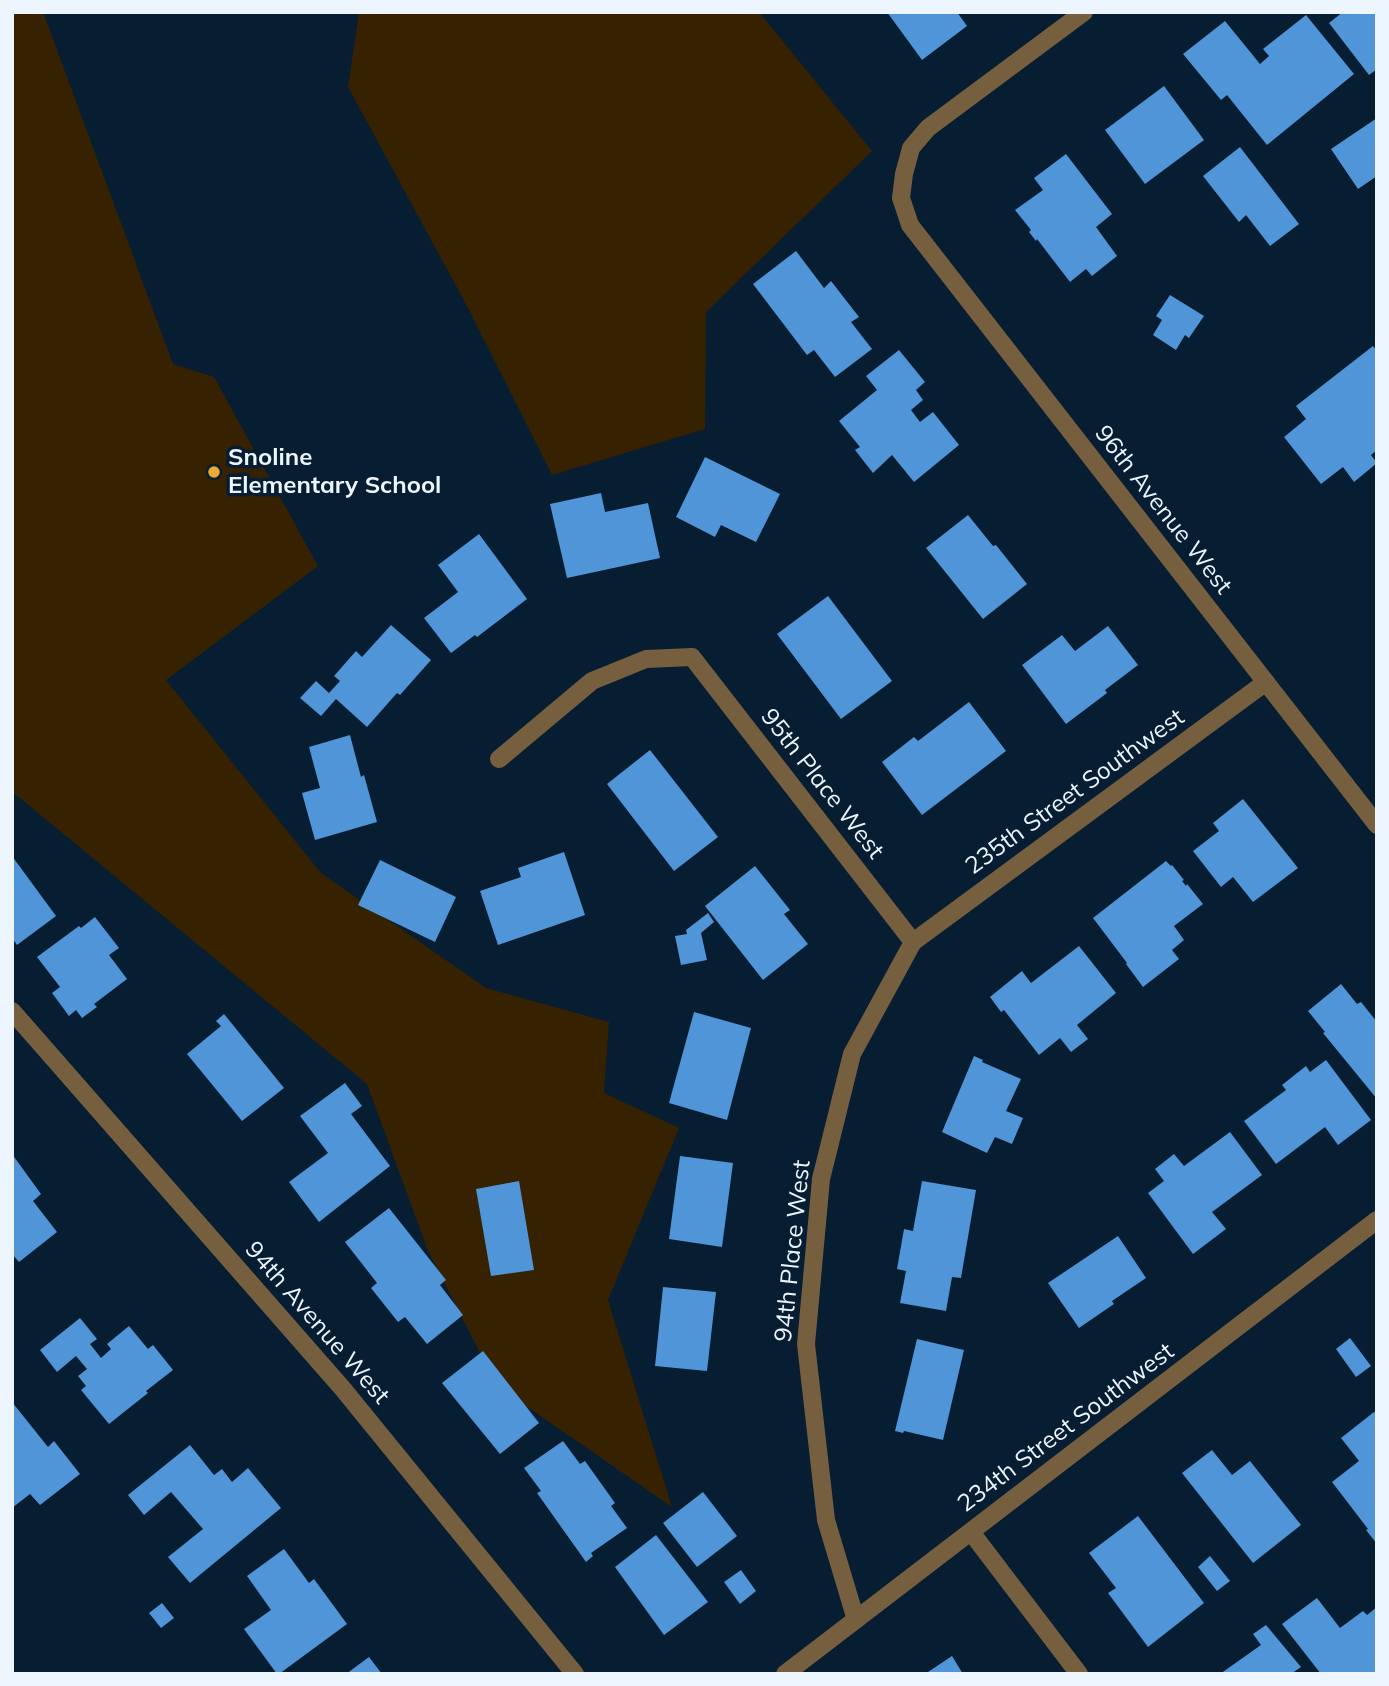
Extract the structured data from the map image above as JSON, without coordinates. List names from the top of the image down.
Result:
{
  "streets": {
    "street": [
      "96th Avenue West",
      "95th Place West",
      "235th Street Southwest",
      "94th Place West",
      "94th Avenue West",
      "234th Street Southwest"
    ]
  },
  "crossings": [
    ["96th Avenue West", "235th Street Southwest"],
    ["95th Place West", "235th Street Southwest"],
    ["95th Place West", "94th Place West"],
    ["235th Street Southwest", "94th Place West"],
    ["94th Place West", "234th Street Southwest"]
  ],
  "places": ["Snoline Elementary School"]
}
